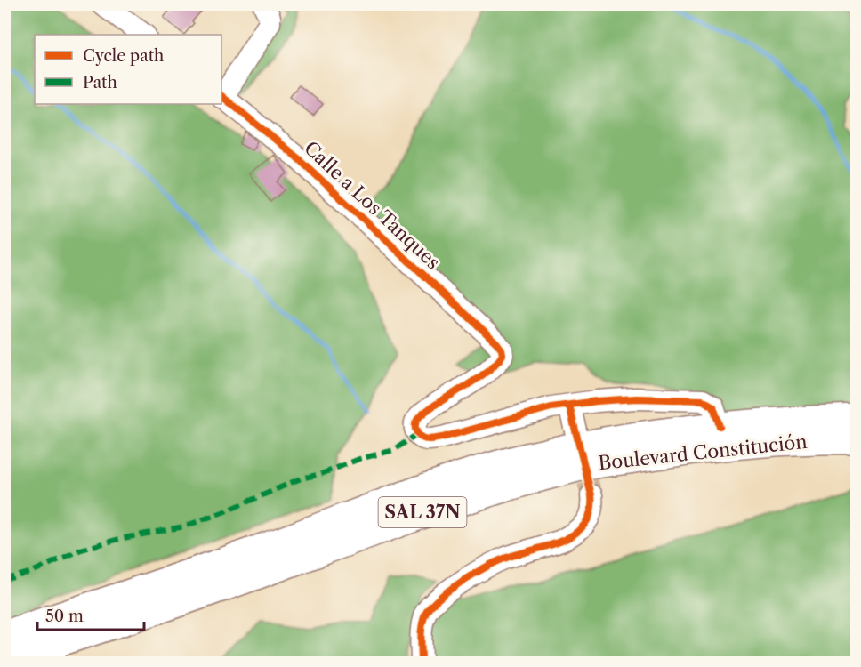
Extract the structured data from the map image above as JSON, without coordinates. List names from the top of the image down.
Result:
{
  "streets": {
    "highway": ["Boulevard Constitución", "SAL 37N"],
    "street": ["Calle a Los Tanques"]
  },
  "legend": ["Cycle path", "Path"],
  "scale_bar": "50 m"
}
